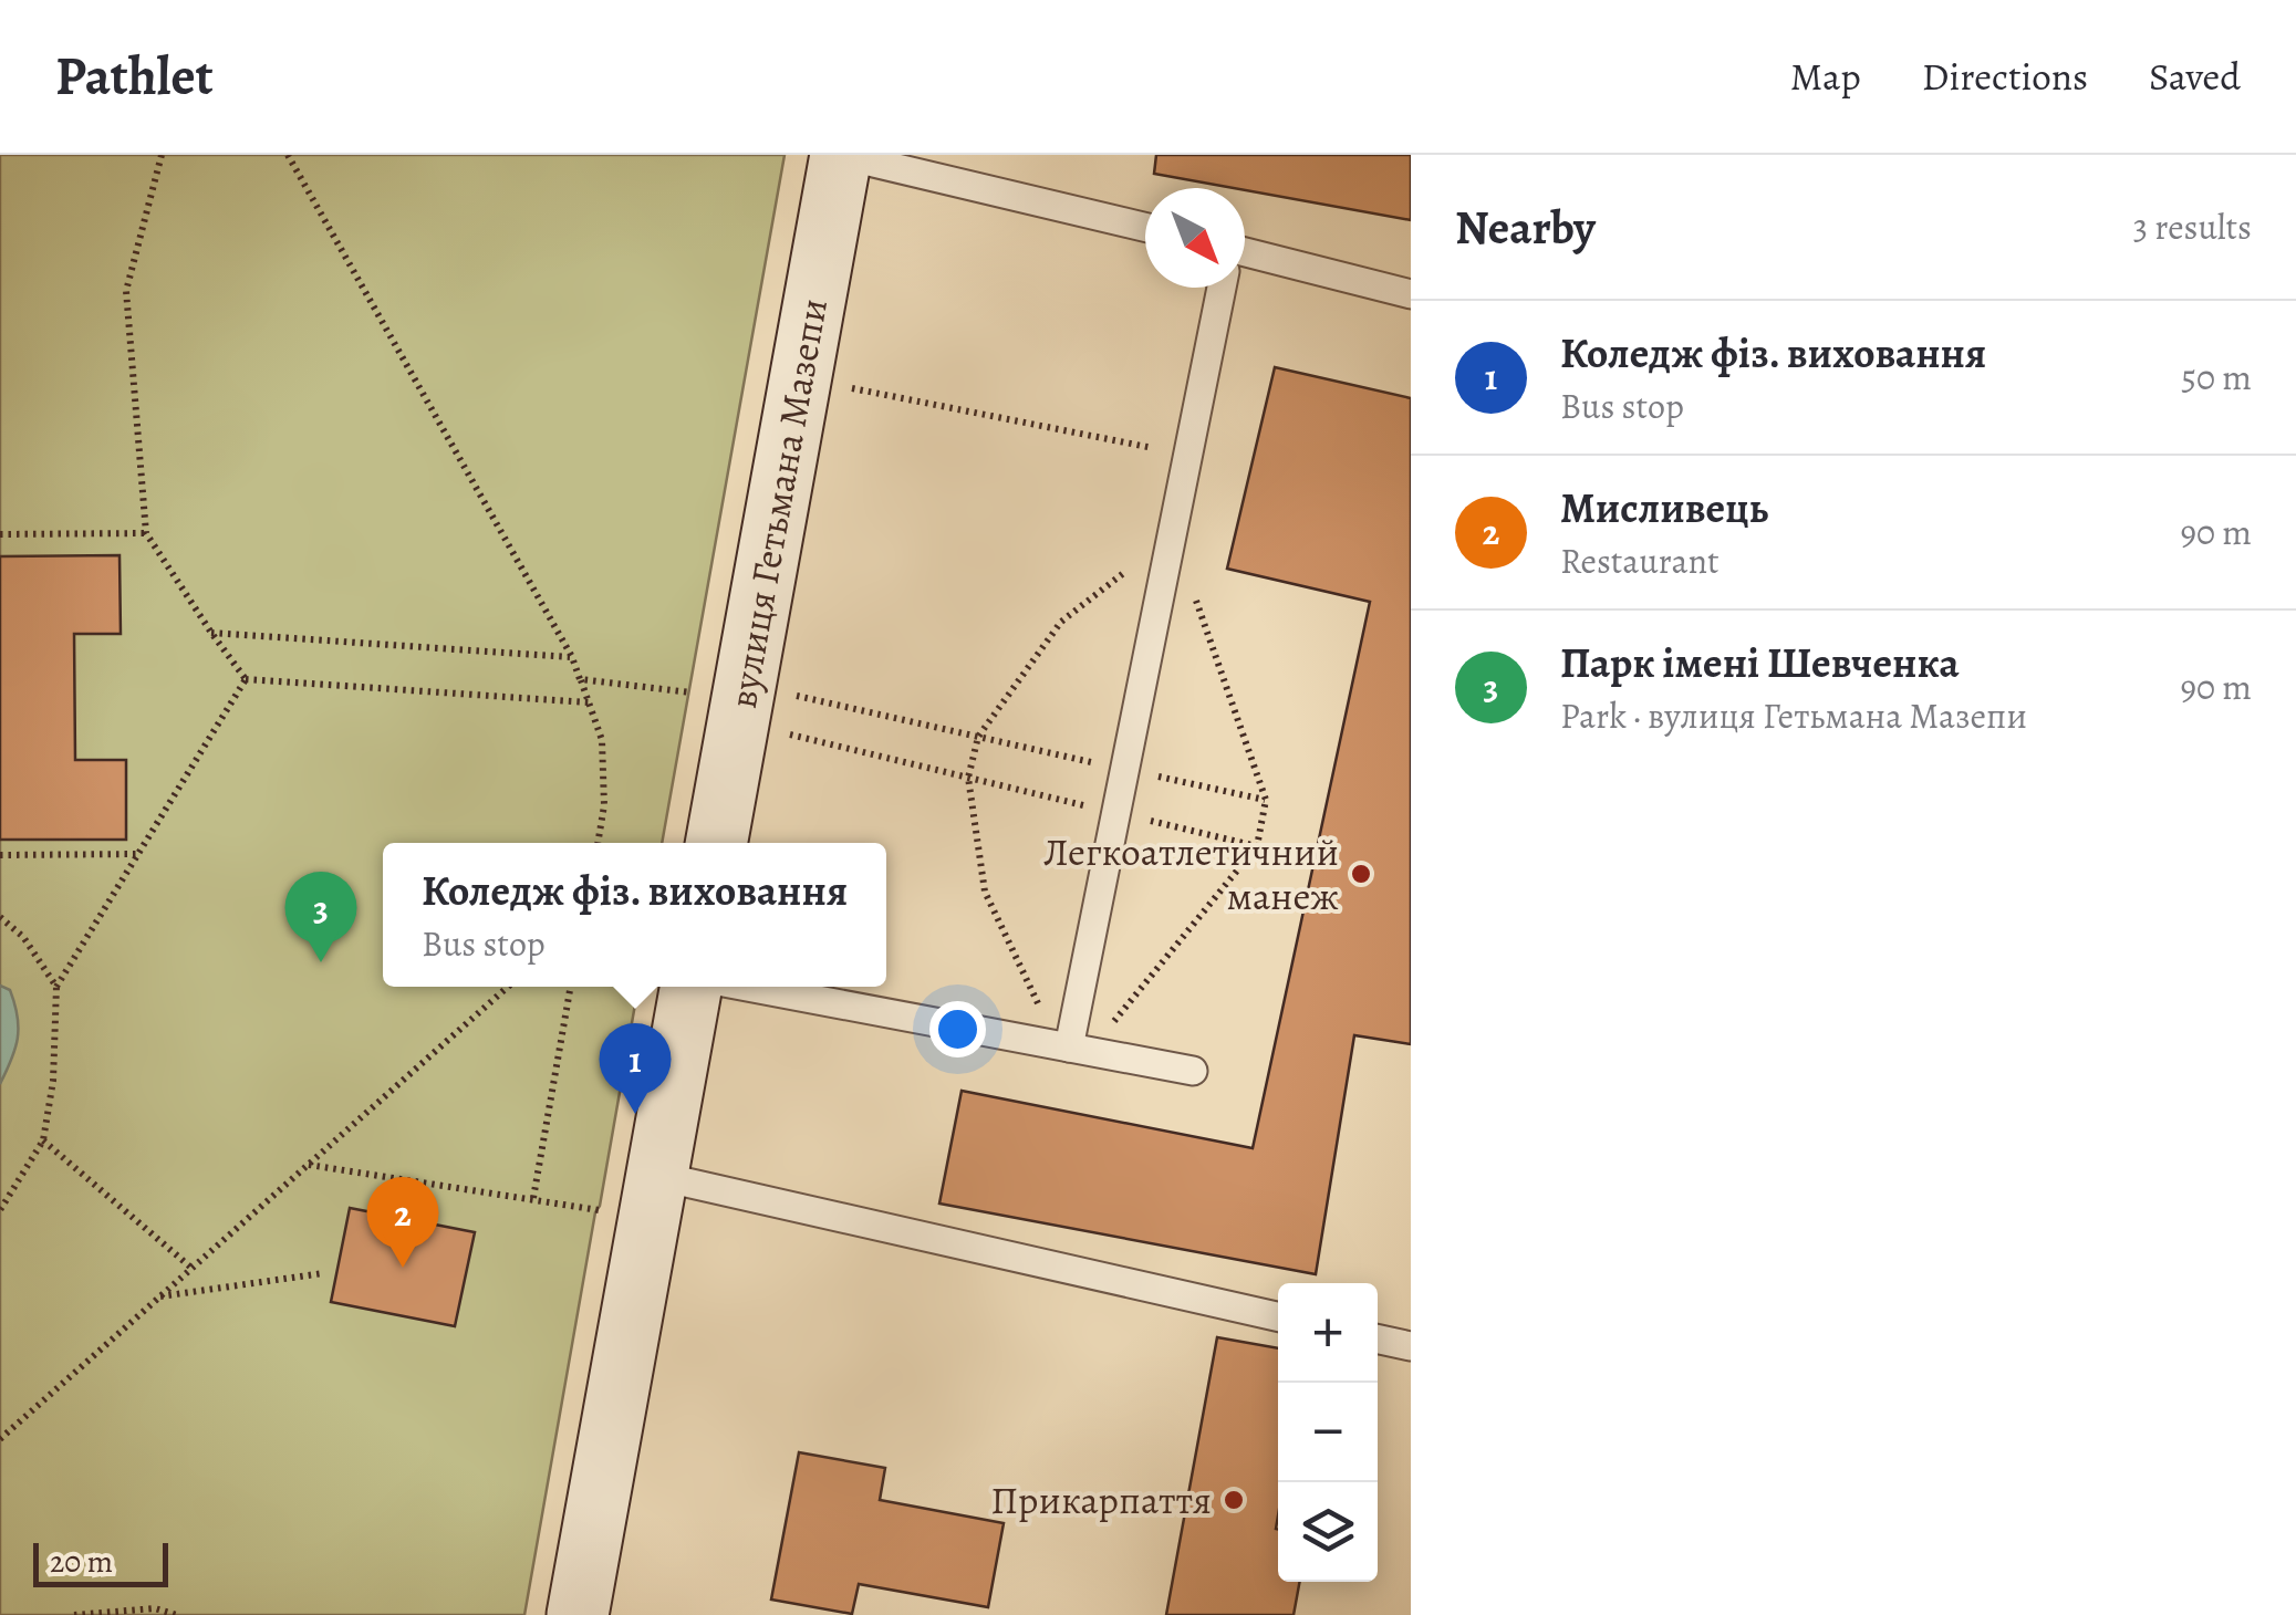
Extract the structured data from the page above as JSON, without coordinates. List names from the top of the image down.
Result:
{
  "streets": {
    "main road": ["вулиця Гетьмана Мазепи"]
  },
  "places": ["Легкоатлетичний манеж", "Прикарпаття"],
  "scale_bar": "20 m",
  "north": "bottom right",
  "page": {
    "header": "Pathlet",
    "nav": ["Map", "Directions", "Saved"],
    "heading": ["Nearby", "3 results"],
    "list": [
      {
        "mark": "1",
        "name": "Коледж фіз. виховання",
        "note": "Bus stop",
        "value": "50 m"
      },
      {
        "mark": "2",
        "name": "Мисливець",
        "note": "Restaurant",
        "value": "90 m"
      },
      {
        "mark": "3",
        "name": "Парк імені Шевченка",
        "note": "Park · вулиця Гетьмана Мазепи",
        "value": "90 m"
      }
    ],
    "popup": ["Коледж фіз. виховання", "Bus stop"],
    "pins": ["3", "1", "2"],
    "map_buttons": ["+", "−"],
    "scale": "20 m"
  }
}
